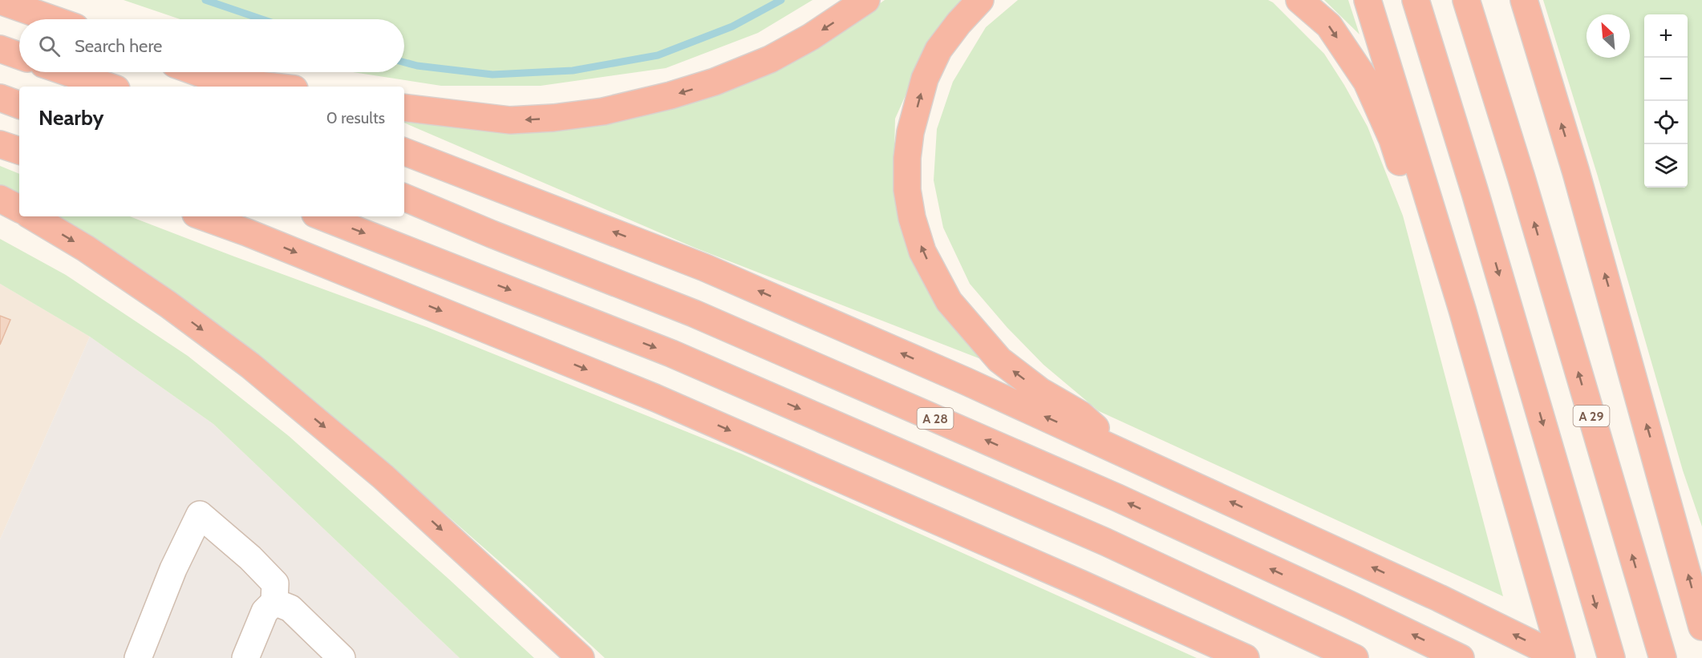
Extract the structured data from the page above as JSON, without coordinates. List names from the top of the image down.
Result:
{
  "streets": {
    "highway": ["A 29", "A 28"]
  },
  "north": "top left",
  "page": {
    "map_buttons": ["+", "−"],
    "search": "Search here",
    "heading": ["Nearby", "0 results"]
  }
}
